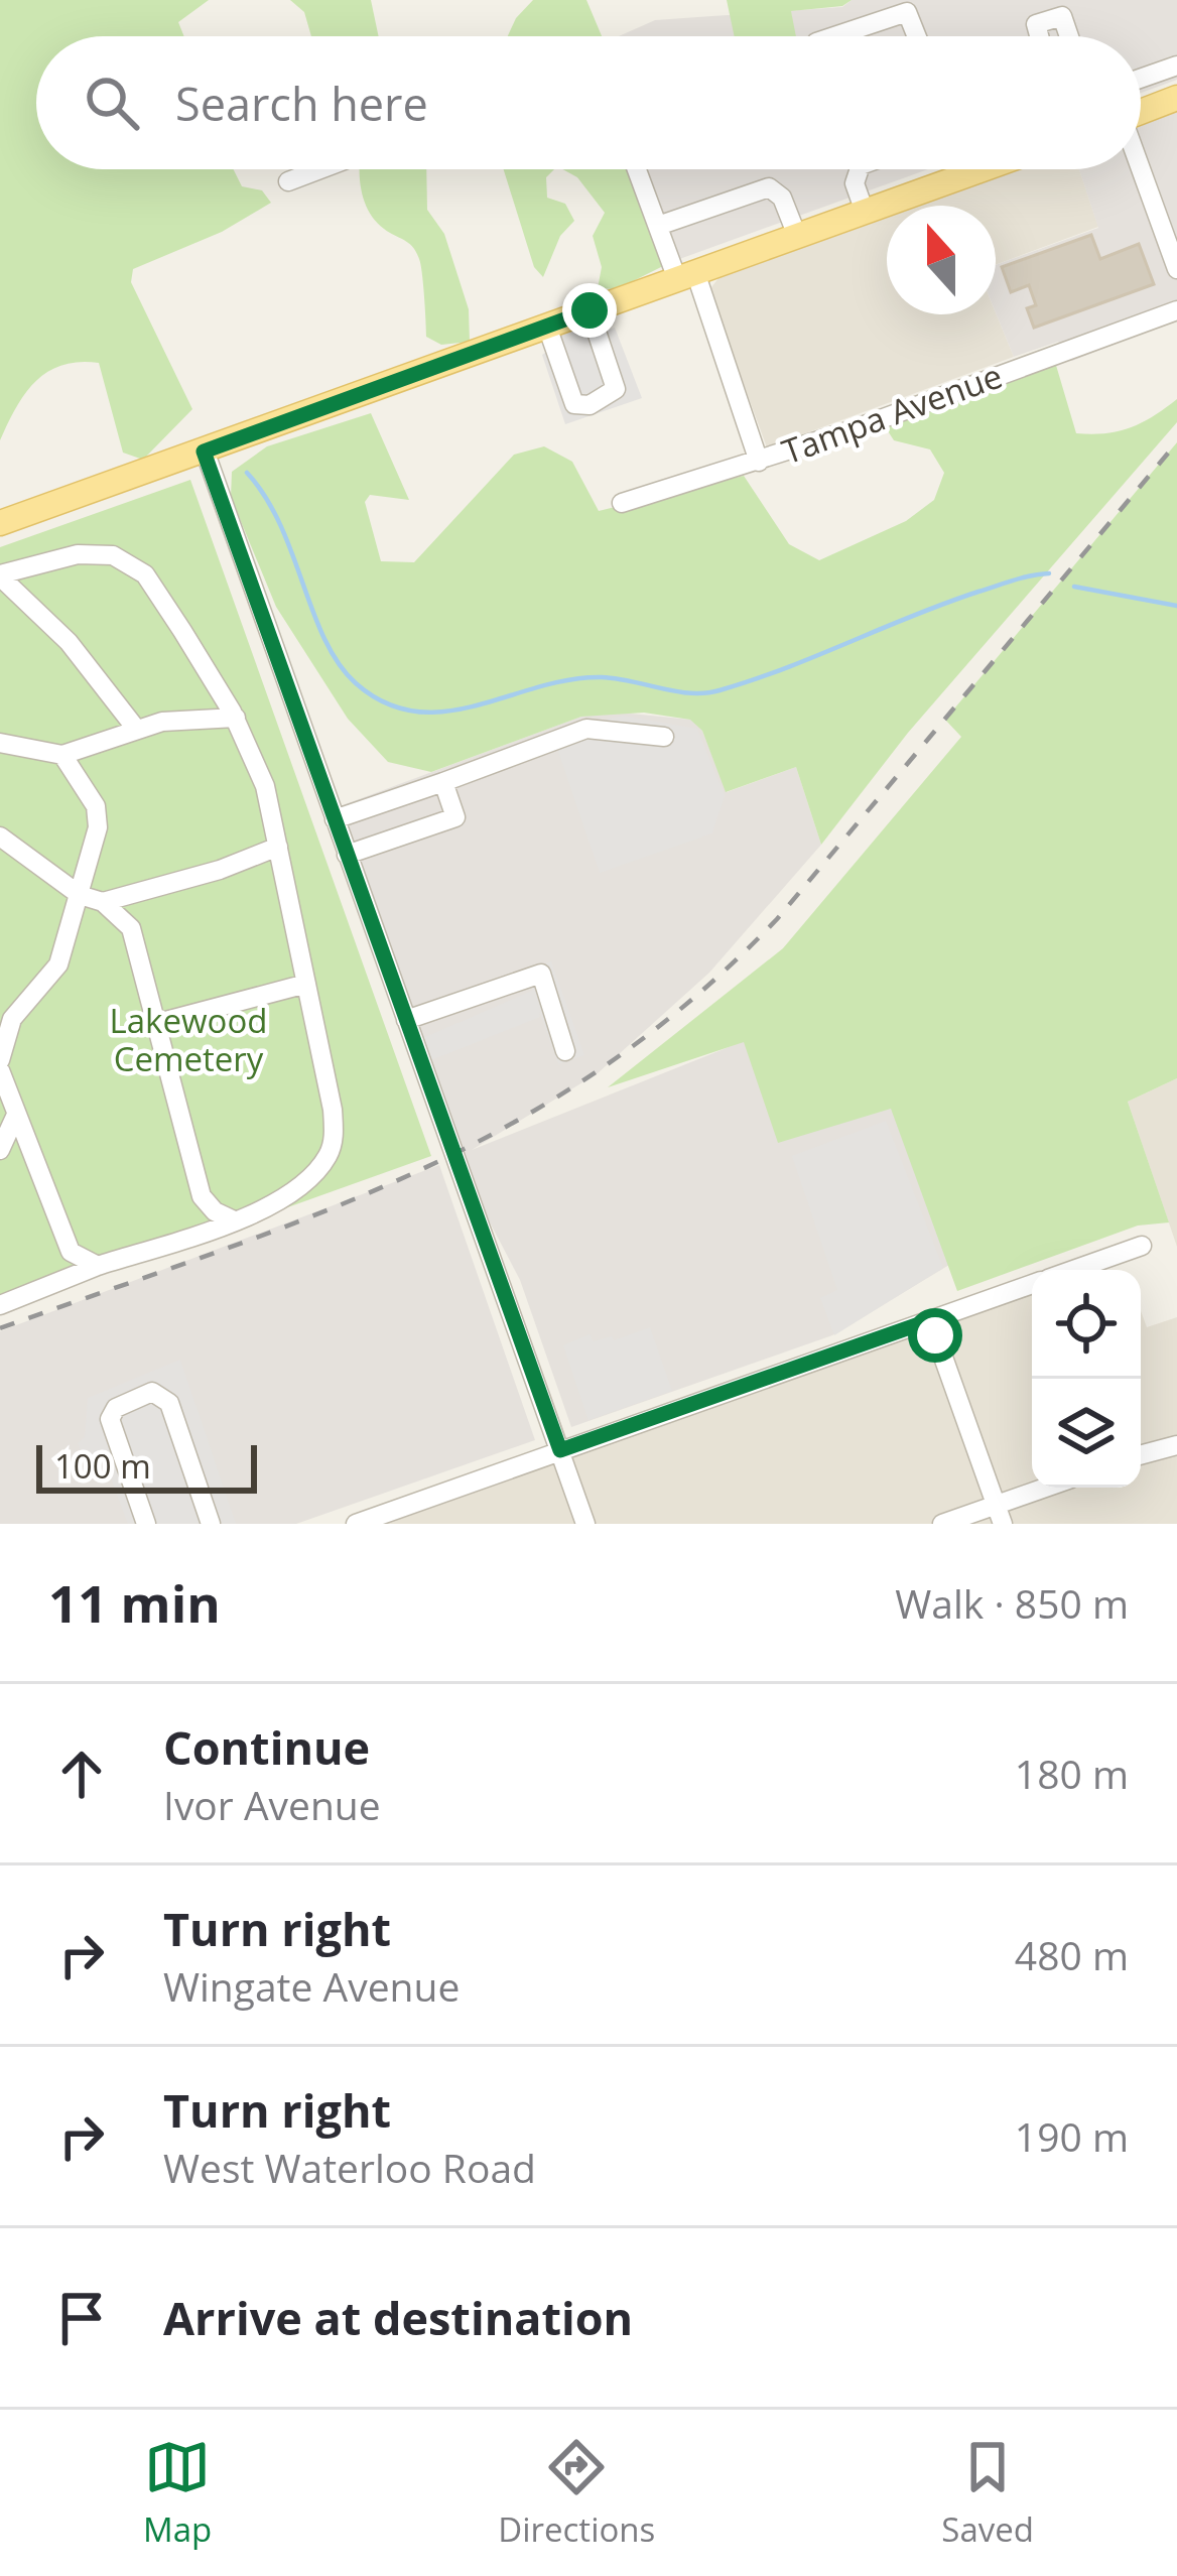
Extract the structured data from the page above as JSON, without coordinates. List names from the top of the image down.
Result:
{
  "streets": {
    "street": ["Tampa Avenue"]
  },
  "parks": ["Lakewood Cemetery"],
  "scale_bar": "100 m",
  "north": "top",
  "page": {
    "search": "Search here",
    "scale": "100 m",
    "heading": ["11 min", "Walk · 850 m"],
    "list": [
      ["Continue", "Ivor Avenue", "180 m"],
      ["Turn right", "Wingate Avenue", "480 m"],
      ["Turn right", "West Waterloo Road", "190 m"],
      "Arrive at destination"
    ],
    "nav": ["Map", "Directions", "Saved"]
  }
}
